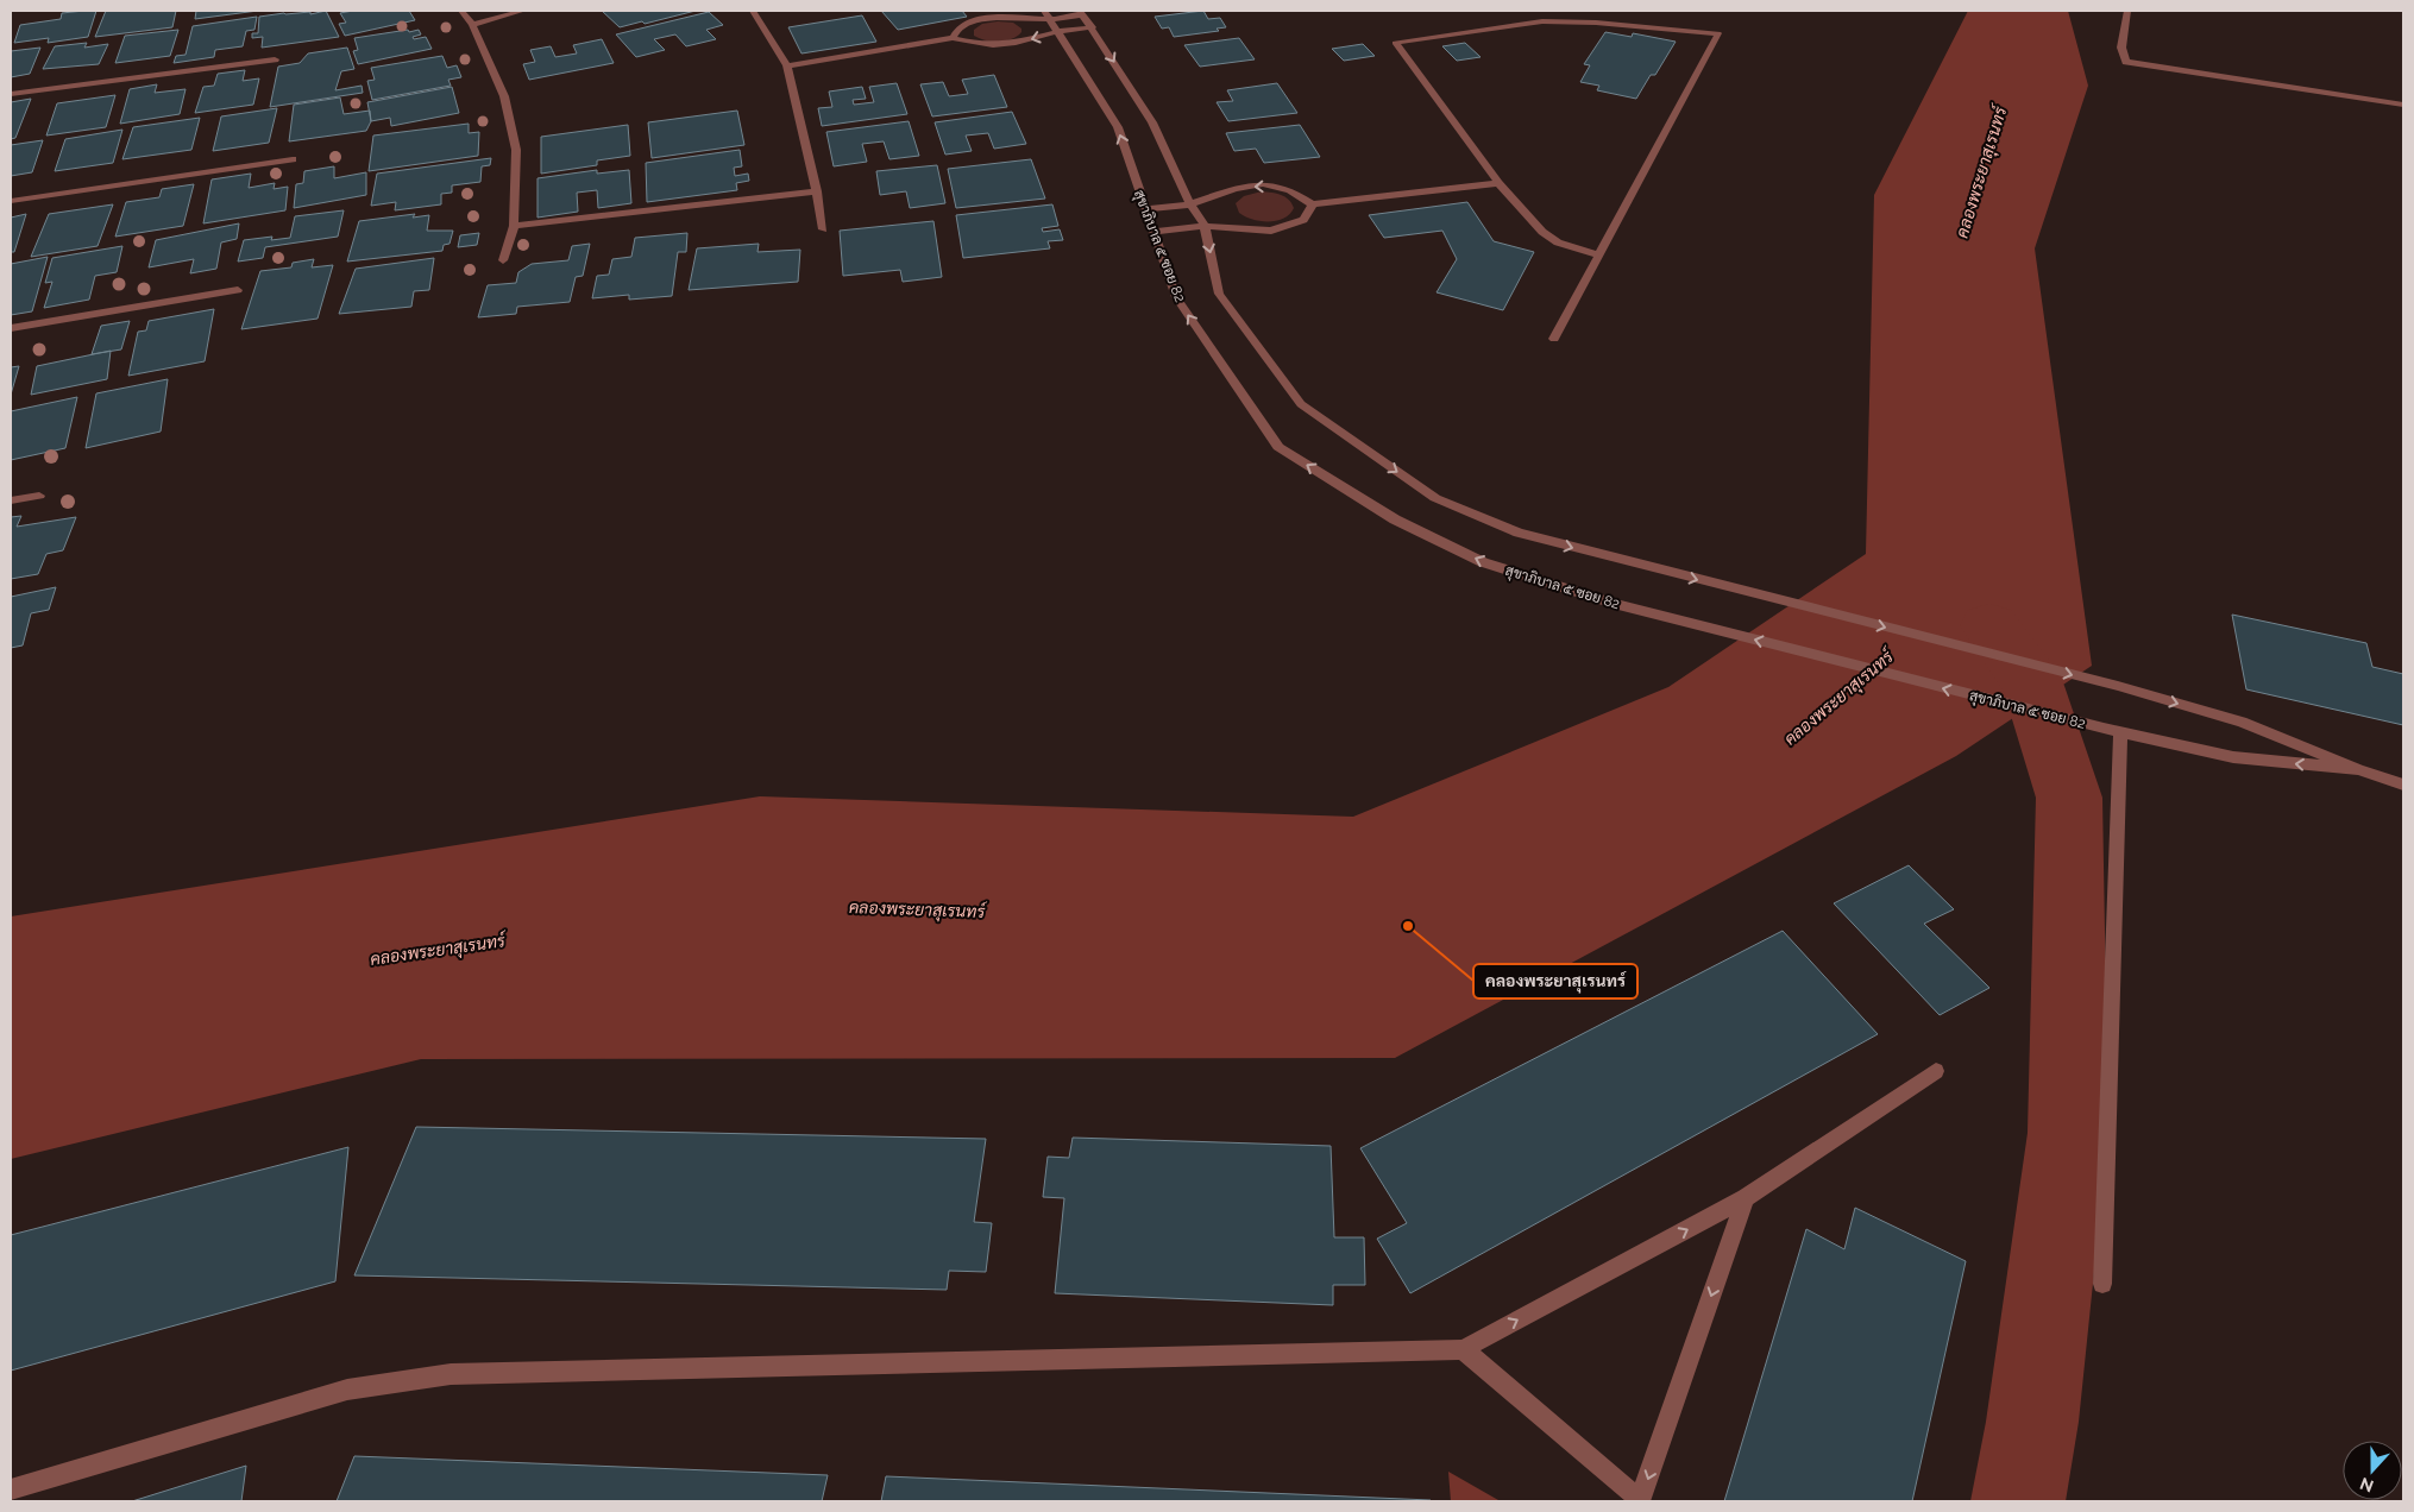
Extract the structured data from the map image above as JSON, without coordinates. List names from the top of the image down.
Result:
{
  "streets": {
    "street": ["สุขาภิบาล ๕ ซอย 82"]
  },
  "water": ["คลองพระยาสุเรนทร์"],
  "places": ["คลองพระยาสุเรนทร์"],
  "north": "bottom"
}
